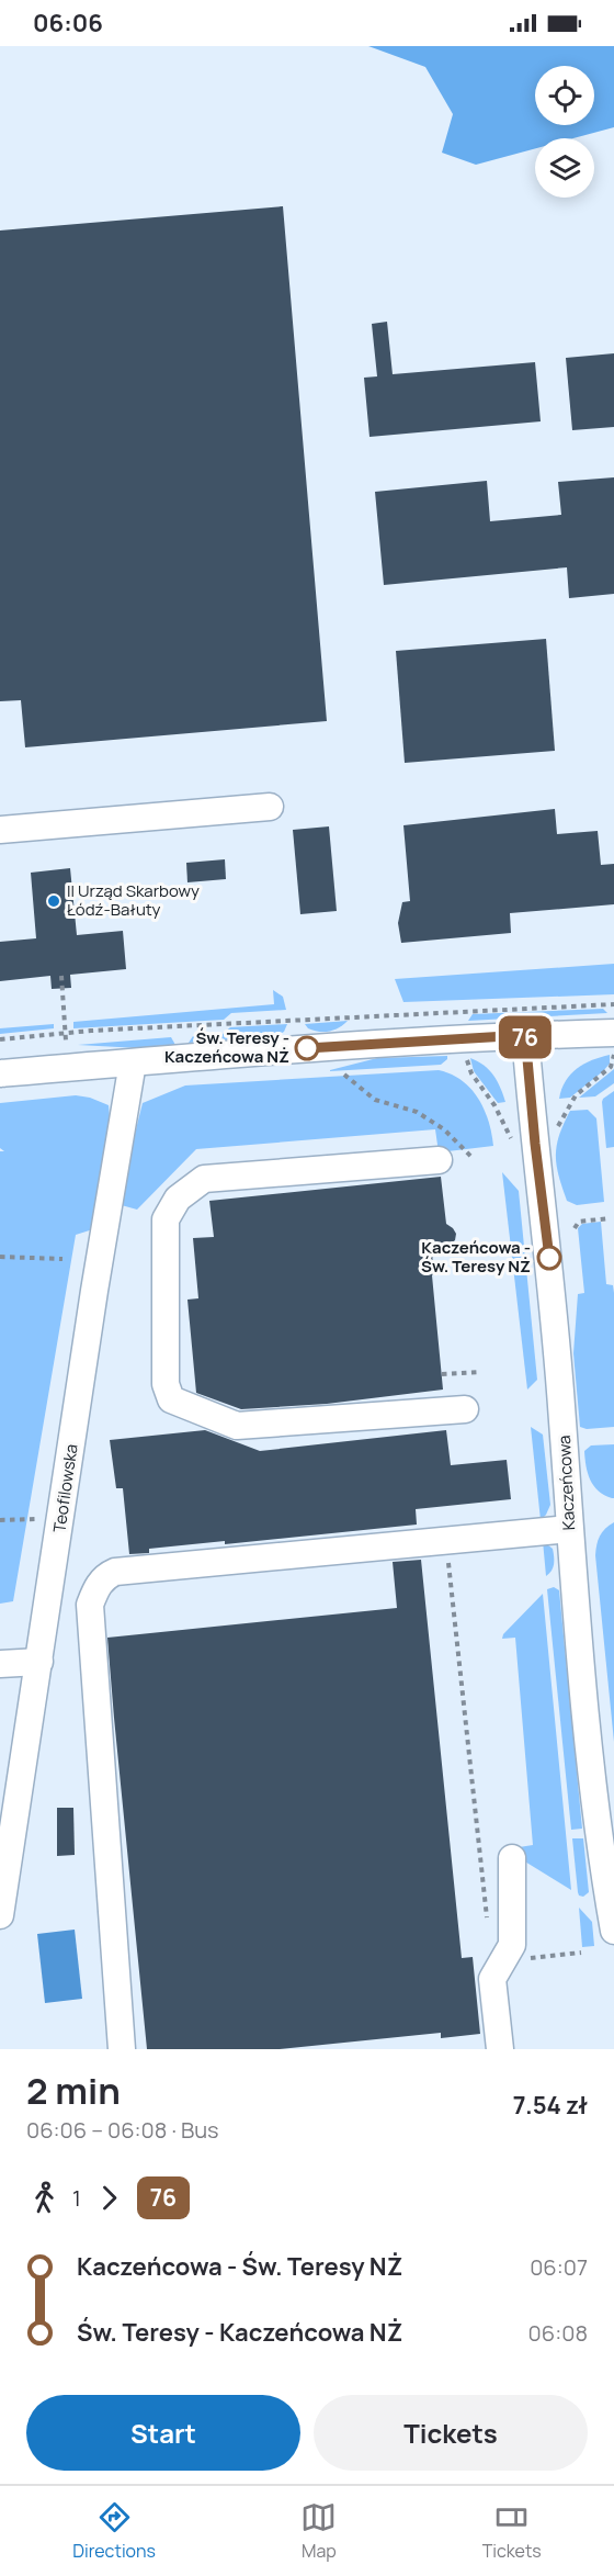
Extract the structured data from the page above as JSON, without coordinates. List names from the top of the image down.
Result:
{
  "streets": {
    "street": ["Kaczeńcowa", "Teofilowska"]
  },
  "places": ["II Urząd Skarbowy Łódź-Bałuty", "Św. Teresy - Kaczeńcowa NŻ", "Kaczeńcowa - Św. Teresy NŻ"],
  "lines": ["bus line 76"],
  "page": {
    "status": "06:06",
    "on_map": "76",
    "heading": ["2 min", "06:06 – 06:08 · Bus", "7.54 zł"],
    "legs": ["1", "76"],
    "list": [
      {
        "name": "Kaczeńcowa - Św. Teresy NŻ",
        "value": "06:07"
      },
      {
        "name": "Św. Teresy - Kaczeńcowa NŻ",
        "value": "06:08"
      }
    ],
    "buttons": ["Start", "Tickets"],
    "tabs": ["Directions", "Map", "Tickets"]
  }
}
